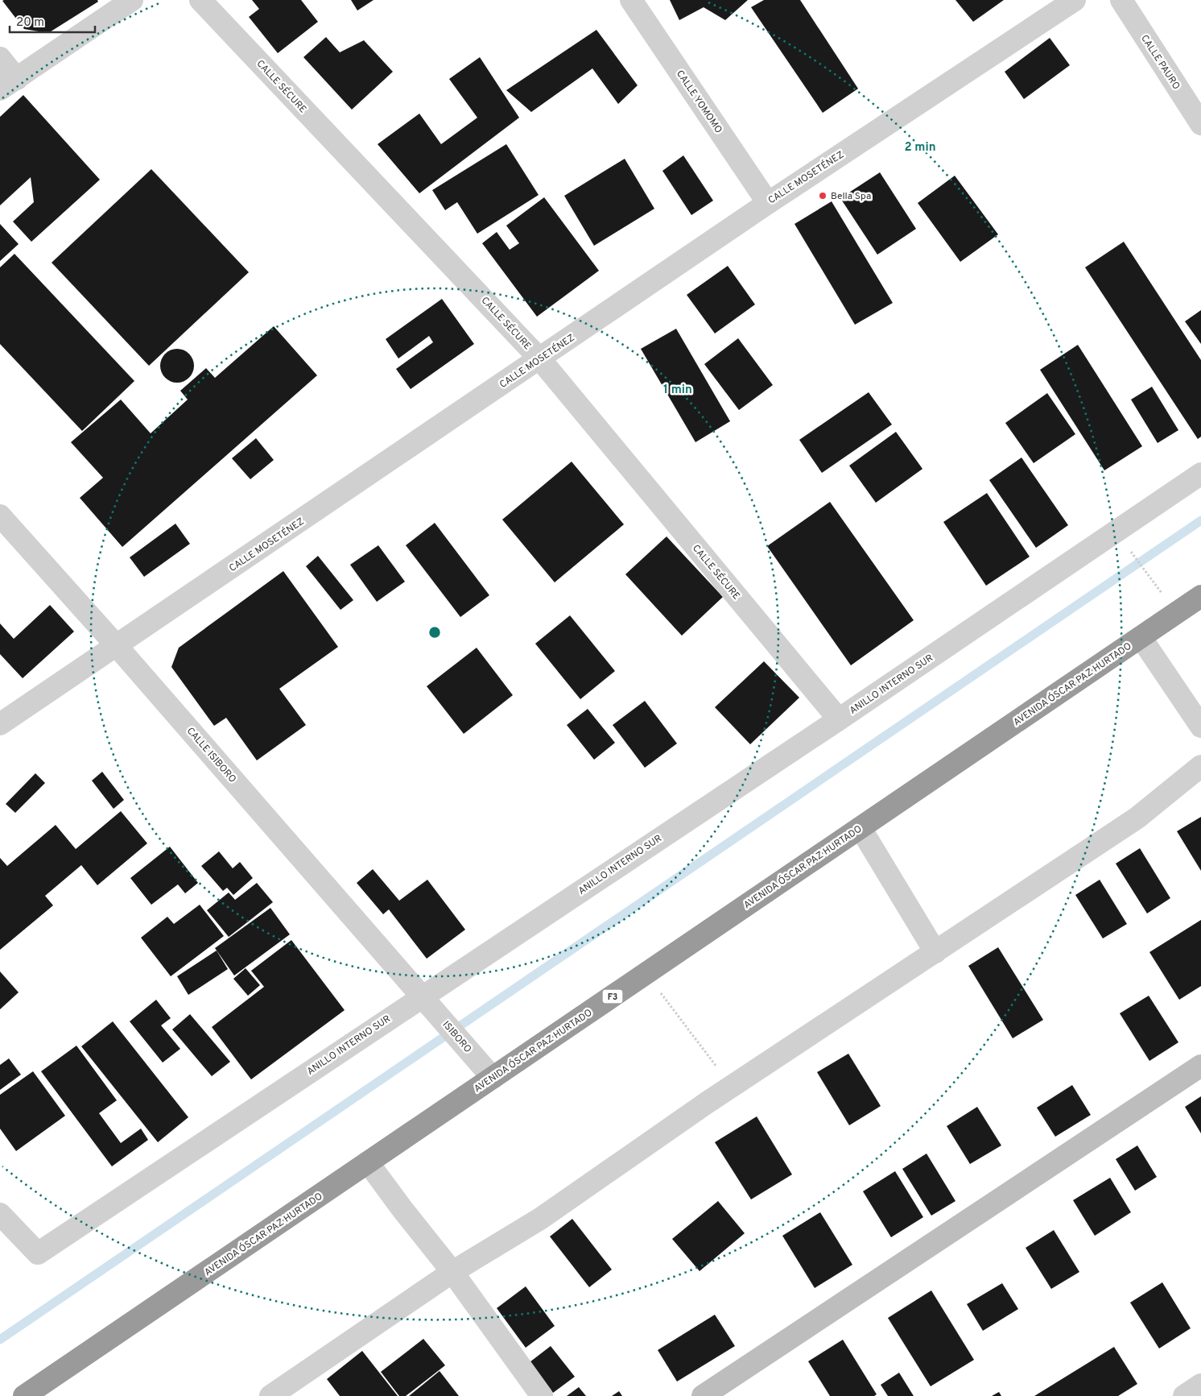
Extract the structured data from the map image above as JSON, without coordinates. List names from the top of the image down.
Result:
{
  "streets": {
    "highway": ["AVENIDA ÓSCAR PAZ HURTADO", "F3"],
    "street": [
      "CALLE PAURO",
      "CALLE SÉCURE",
      "CALLE YOMOMO",
      "CALLE MOSETÉNEZ",
      "ANILLO INTERNO SUR",
      "CALLE ISIBORO",
      "ISIBORO"
    ]
  },
  "crossings": [
    ["CALLE SÉCURE", "CALLE MOSETÉNEZ"],
    ["CALLE SÉCURE", "ANILLO INTERNO SUR"],
    ["CALLE YOMOMO", "CALLE MOSETÉNEZ"],
    ["CALLE MOSETÉNEZ", "CALLE ISIBORO"],
    ["ANILLO INTERNO SUR", "CALLE ISIBORO"],
    ["ANILLO INTERNO SUR", "ISIBORO"],
    ["AVENIDA ÓSCAR PAZ HURTADO", "ISIBORO"],
    ["CALLE ISIBORO", "ISIBORO"]
  ],
  "places": ["Bella Spa"],
  "scale_bar": "20 m",
  "rings": ["2 min", "1 min"]
}
